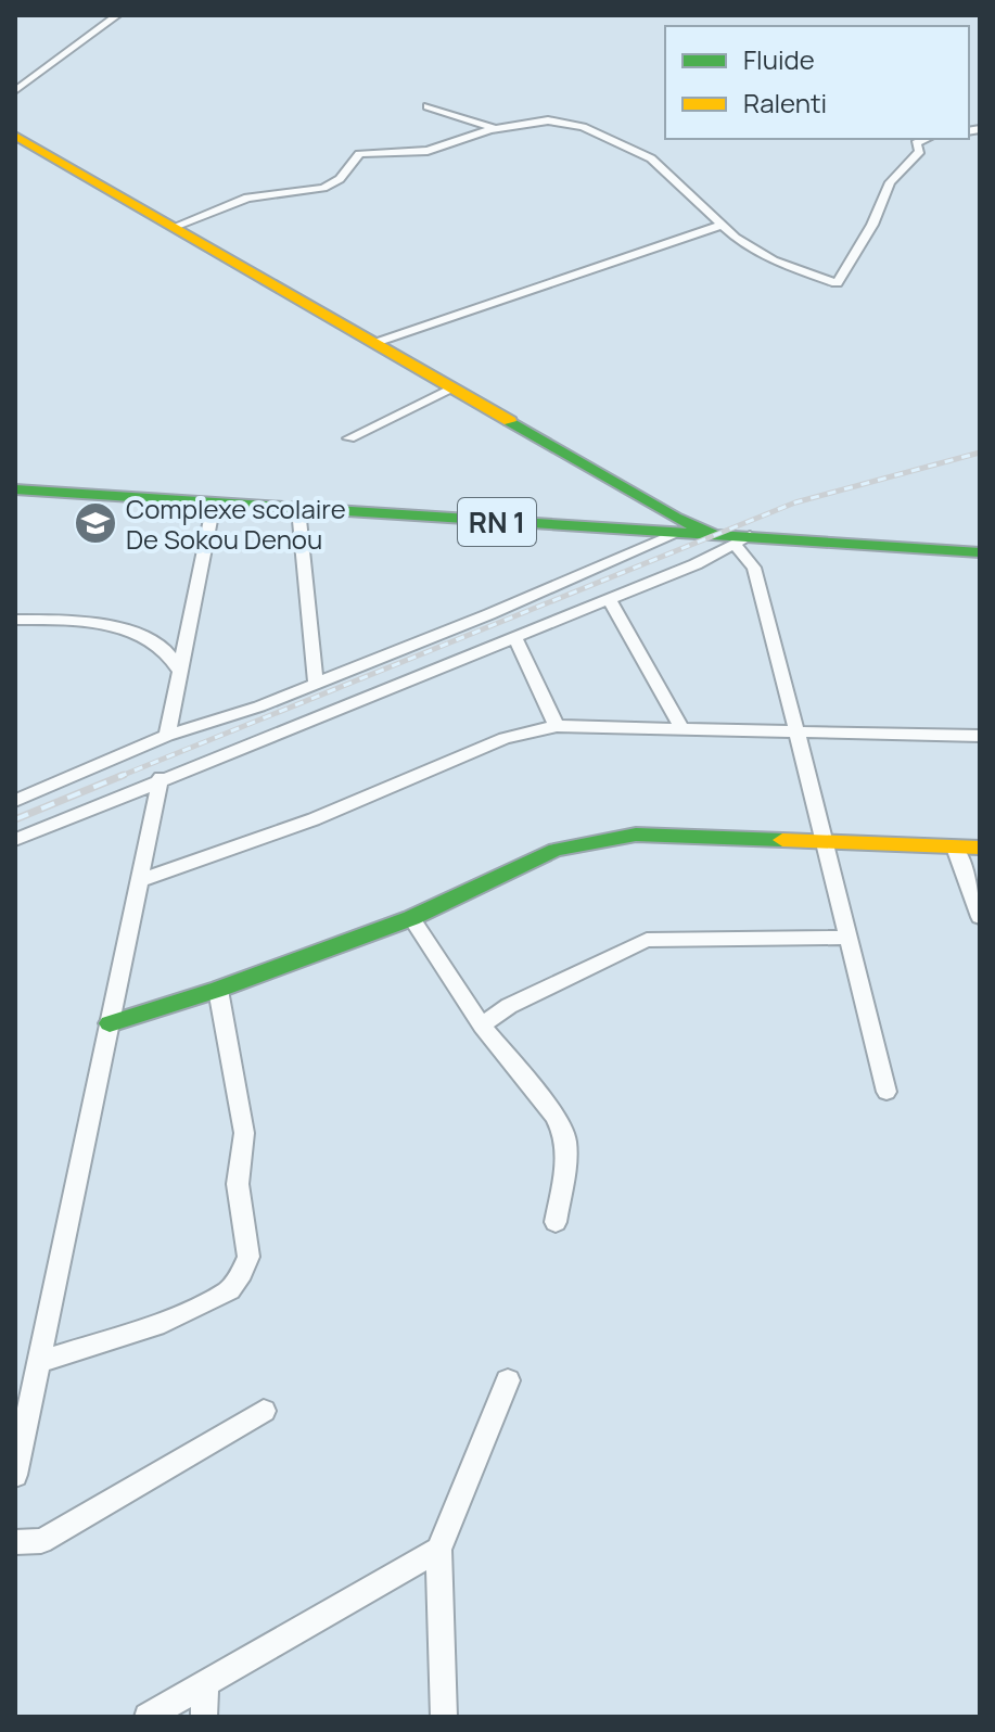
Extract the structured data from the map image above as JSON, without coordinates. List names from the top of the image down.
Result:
{
  "streets": {
    "street": ["RN 1"]
  },
  "places": {
    "school or university": ["Complexe scolaire De Sokou Denou"]
  },
  "legend": ["Fluide", "Ralenti"]
}
